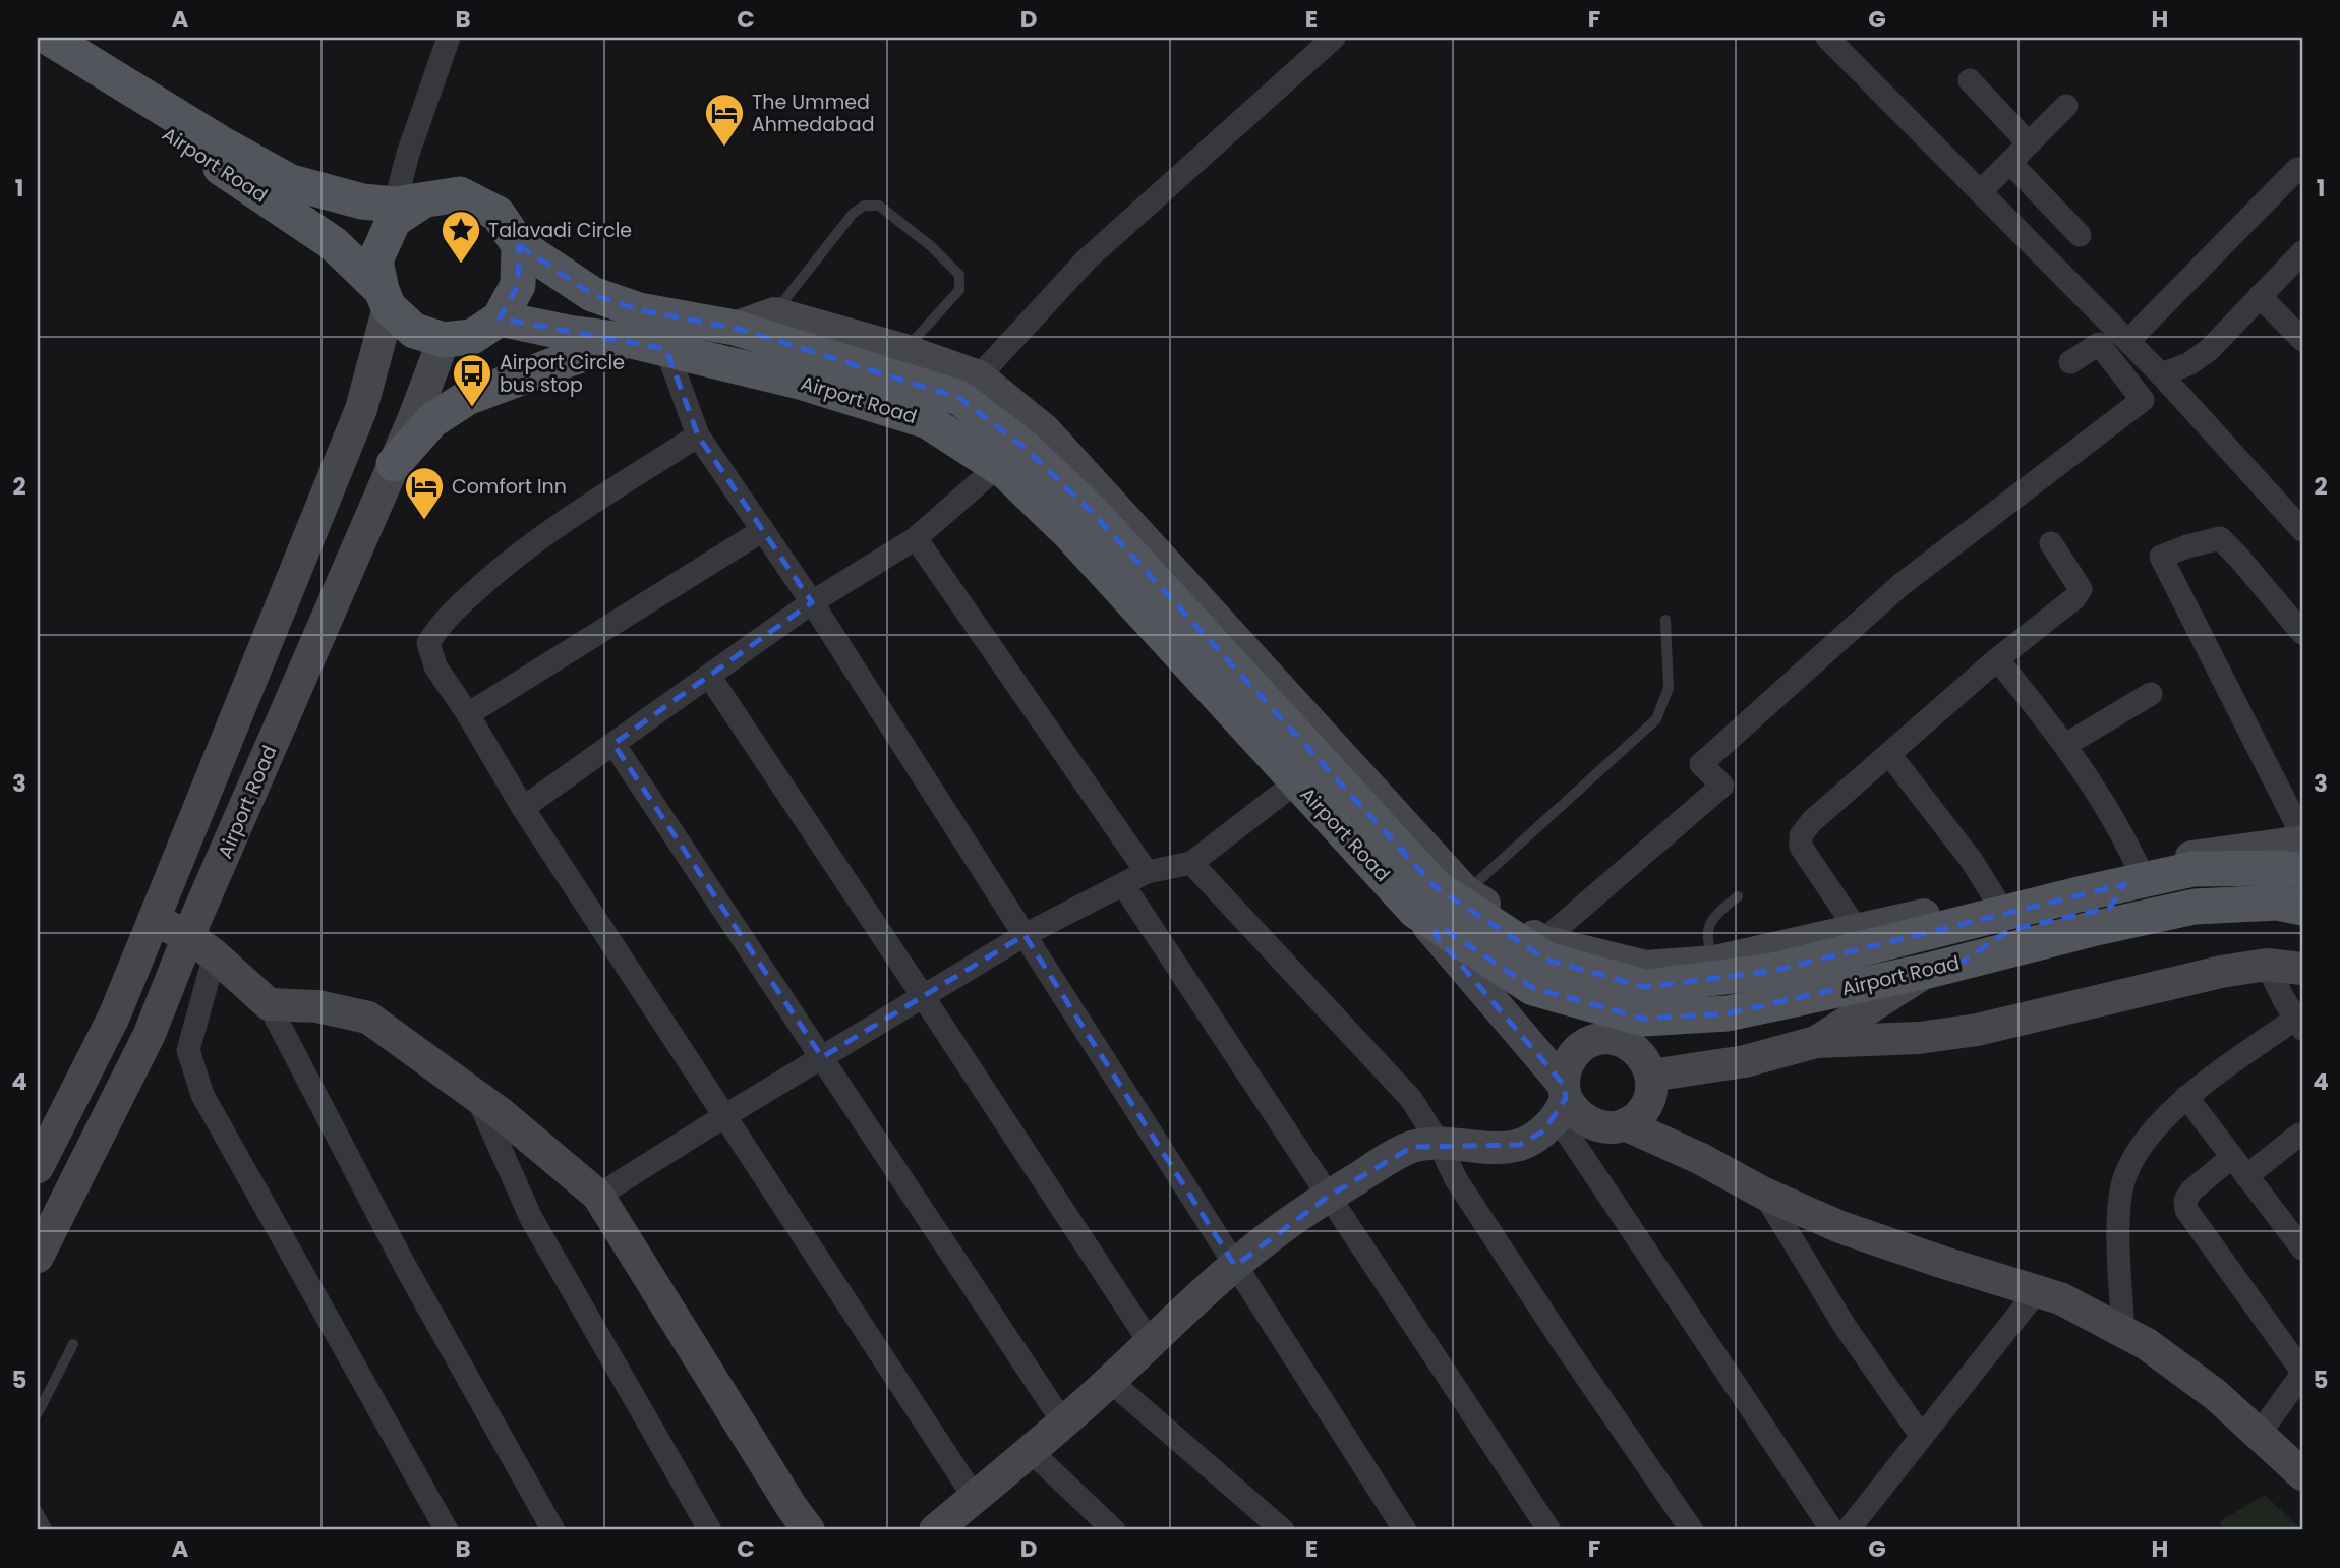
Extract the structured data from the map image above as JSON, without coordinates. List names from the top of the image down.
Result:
{
  "streets": {
    "main road": ["Airport Road"]
  },
  "places": {
    "hotel": ["The Ummed Ahmedabad", "Comfort Inn"],
    "place": ["Talavadi Circle"],
    "bus stop": ["Airport Circle bus stop"]
  },
  "grid": {
    "columns": [
      "A",
      "B",
      "C",
      "D",
      "E",
      "F",
      "G",
      "H"
    ],
    "rows": [
      "1",
      "2",
      "3",
      "4",
      "5"
    ]
  }
}
